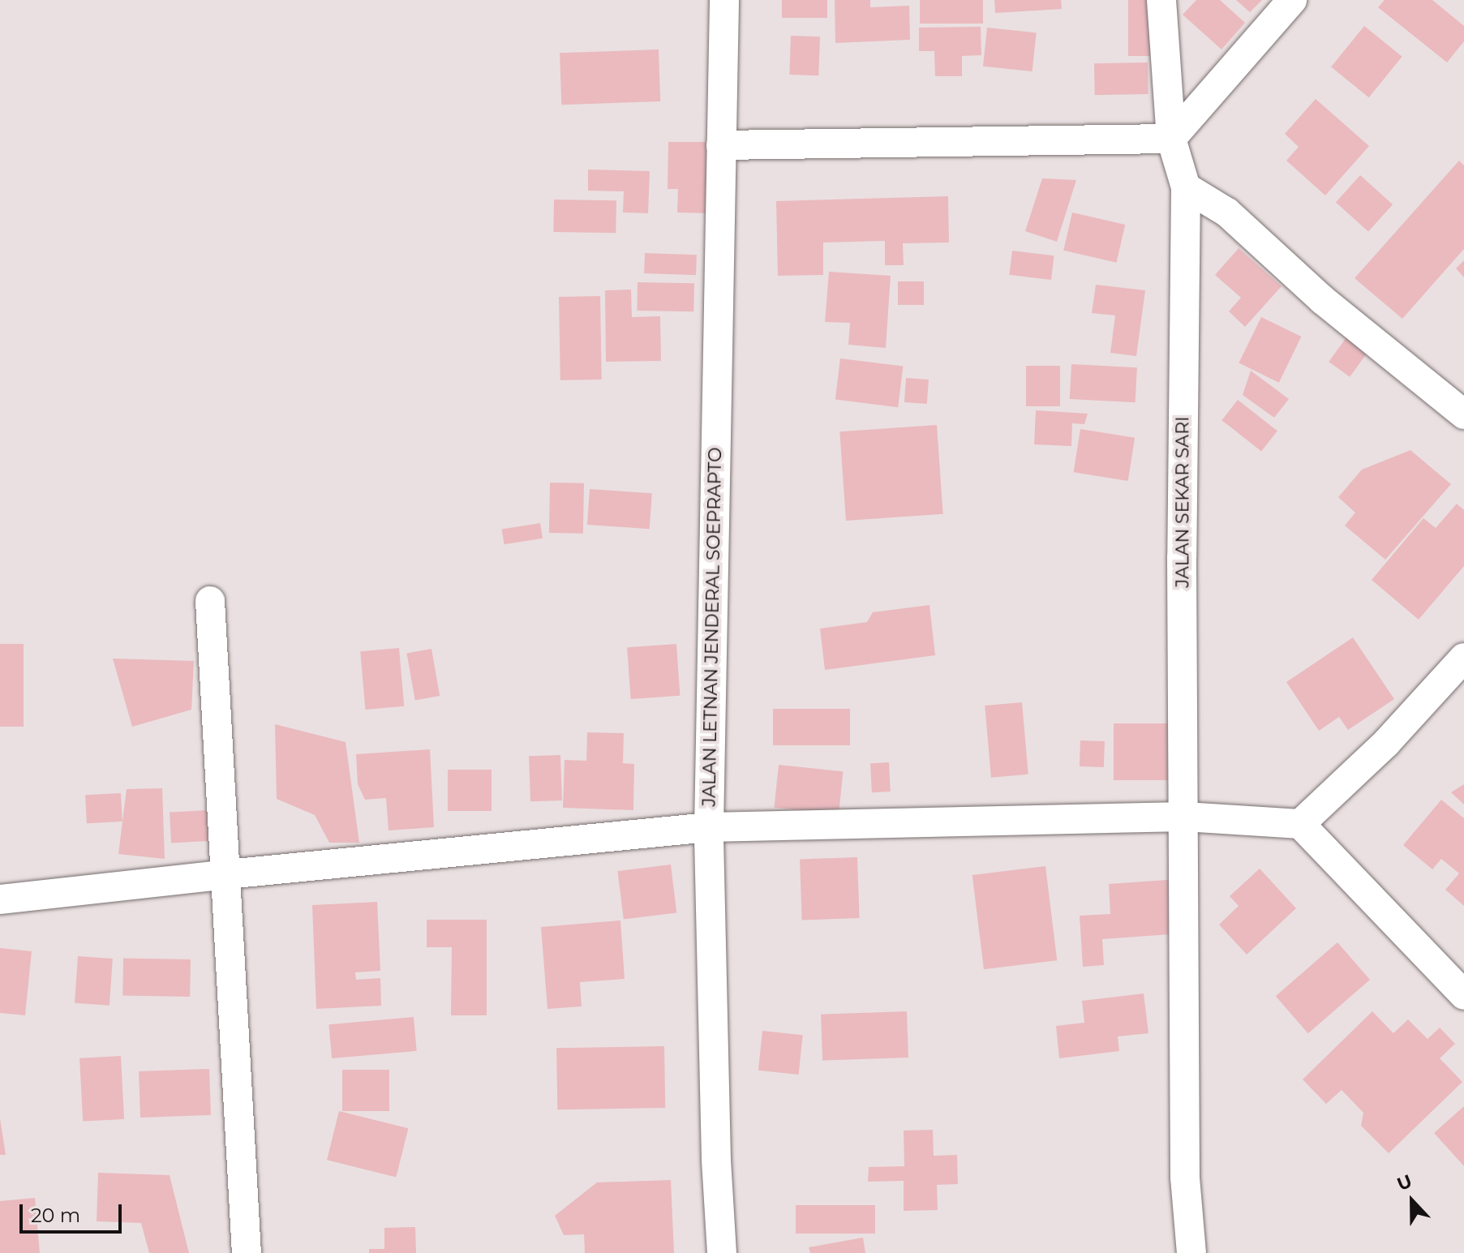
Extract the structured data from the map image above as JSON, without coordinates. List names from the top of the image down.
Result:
{
  "streets": {
    "street": ["JALAN SEKAR SARI", "JALAN LETNAN JENDERAL SOEPRAPTO"]
  },
  "scale_bar": "20 m",
  "north": "top"
}
